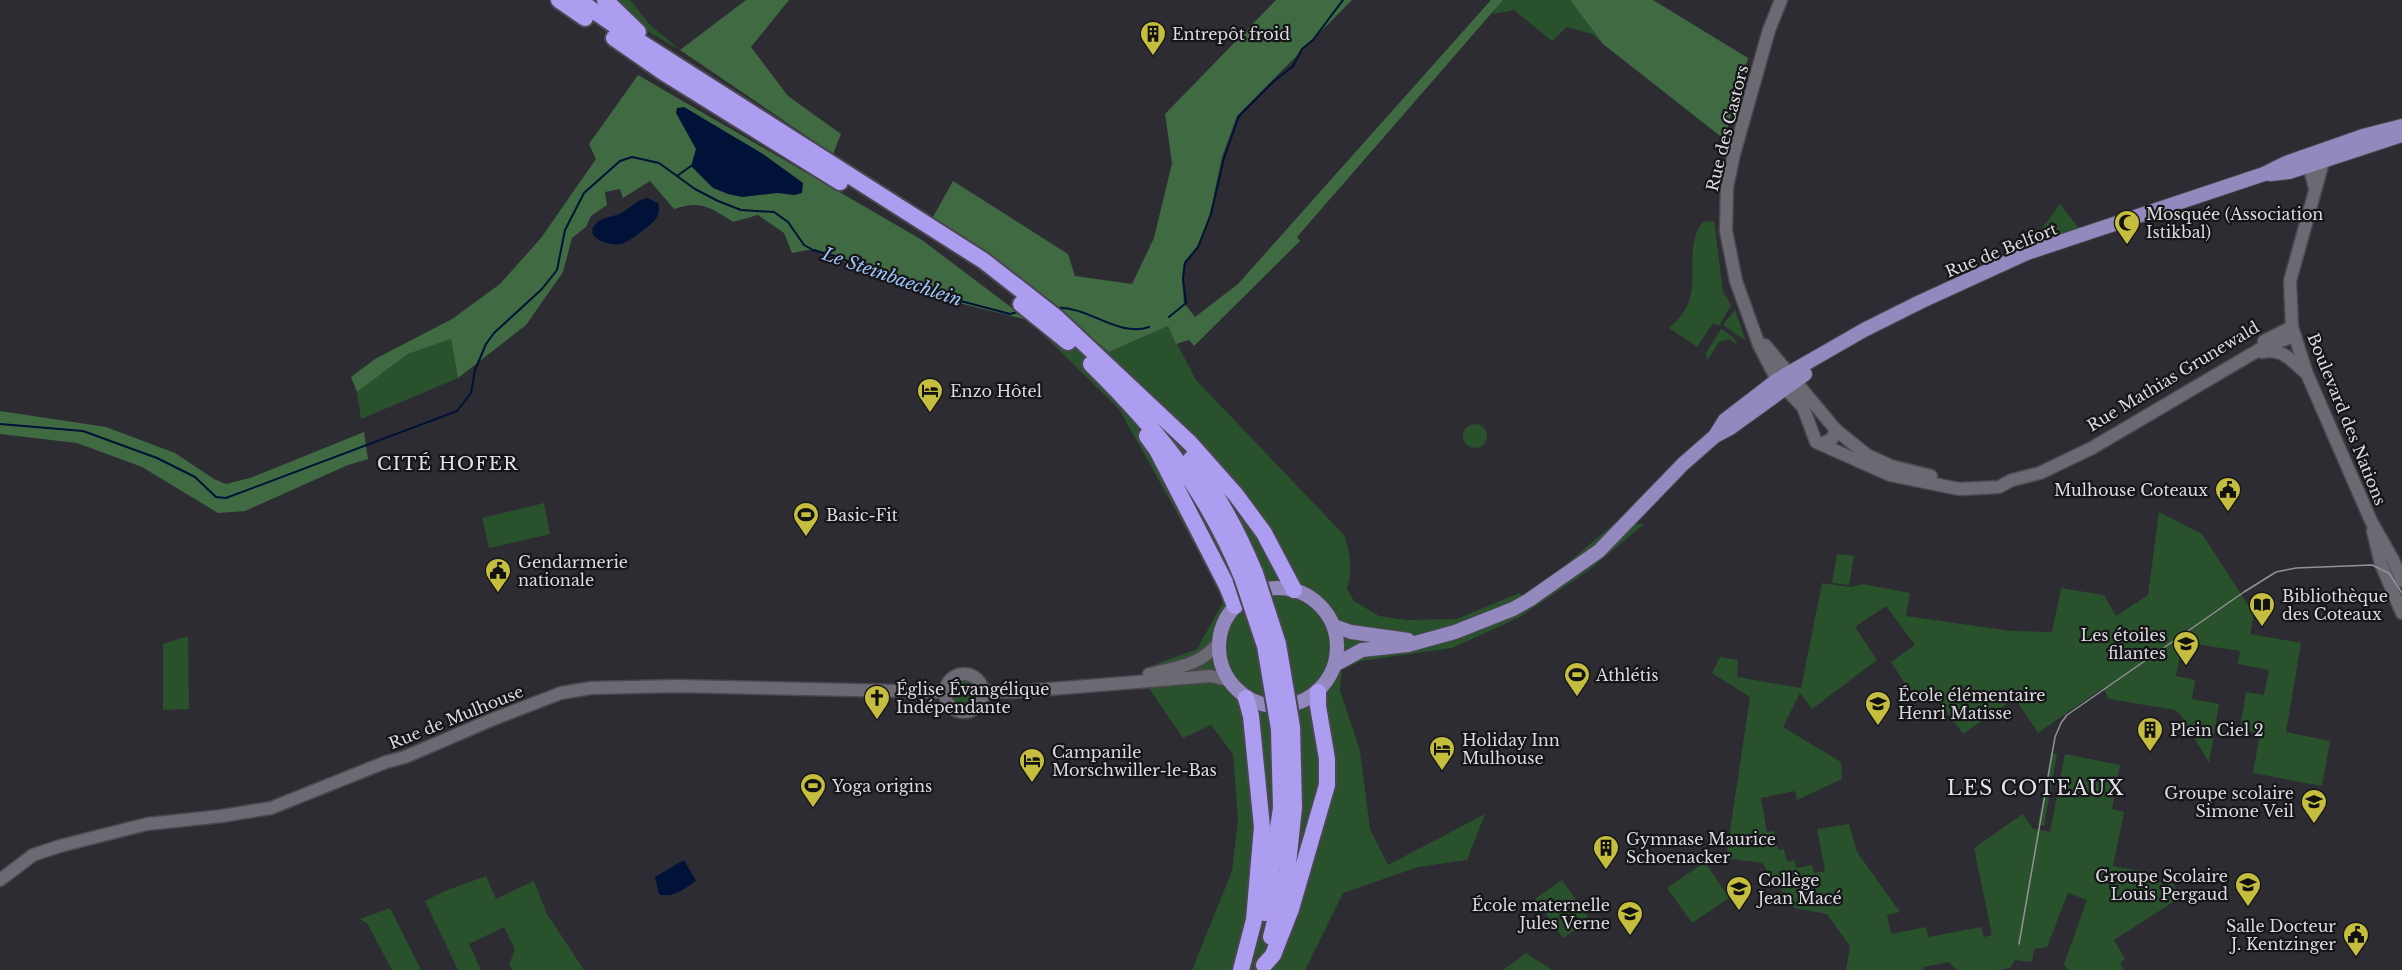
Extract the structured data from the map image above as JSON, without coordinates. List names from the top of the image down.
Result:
{
  "streets": {
    "main road": [
      "Rue des Castors",
      "Rue de Belfort",
      "Rue Mathias Grunewald",
      "Boulevard des Nations",
      "Rue de Mulhouse"
    ]
  },
  "crossings": [
    ["Rue des Castors", "Rue de Belfort"],
    ["Rue des Castors", "Rue Mathias Grunewald"],
    ["Rue de Belfort", "Rue Mathias Grunewald"],
    ["Rue de Belfort", "Boulevard des Nations"],
    ["Rue Mathias Grunewald", "Boulevard des Nations"]
  ],
  "districts": ["CITÉ HOFER", "LES COTEAUX"],
  "water": ["Le Steinbaechlein"],
  "places": {
    "building": ["Entrepôt froid", "Plein Ciel 2", "Gymnase Maurice Schoenacker"],
    "mosque": ["Mosquée (Association Istikbal)"],
    "hotel": ["Enzo Hôtel", "Holiday Inn Mulhouse", "Campanile Morschwiller-le-Bas"],
    "public building": ["Mulhouse Coteaux", "Gendarmerie nationale", "Salle Docteur J. Kentzinger"],
    "sports": ["Basic-Fit", "Athlétis", "Yoga origins"],
    "library": ["Bibliothèque des Coteaux"],
    "school or university": [
      "Les étoiles filantes",
      "École élémentaire Henri Matisse",
      "Groupe scolaire Simone Veil",
      "Groupe Scolaire Louis Pergaud",
      "Collège Jean Macé",
      "École maternelle Jules Verne"
    ],
    "church": ["Église Évangélique Indépendante"]
  }
}
